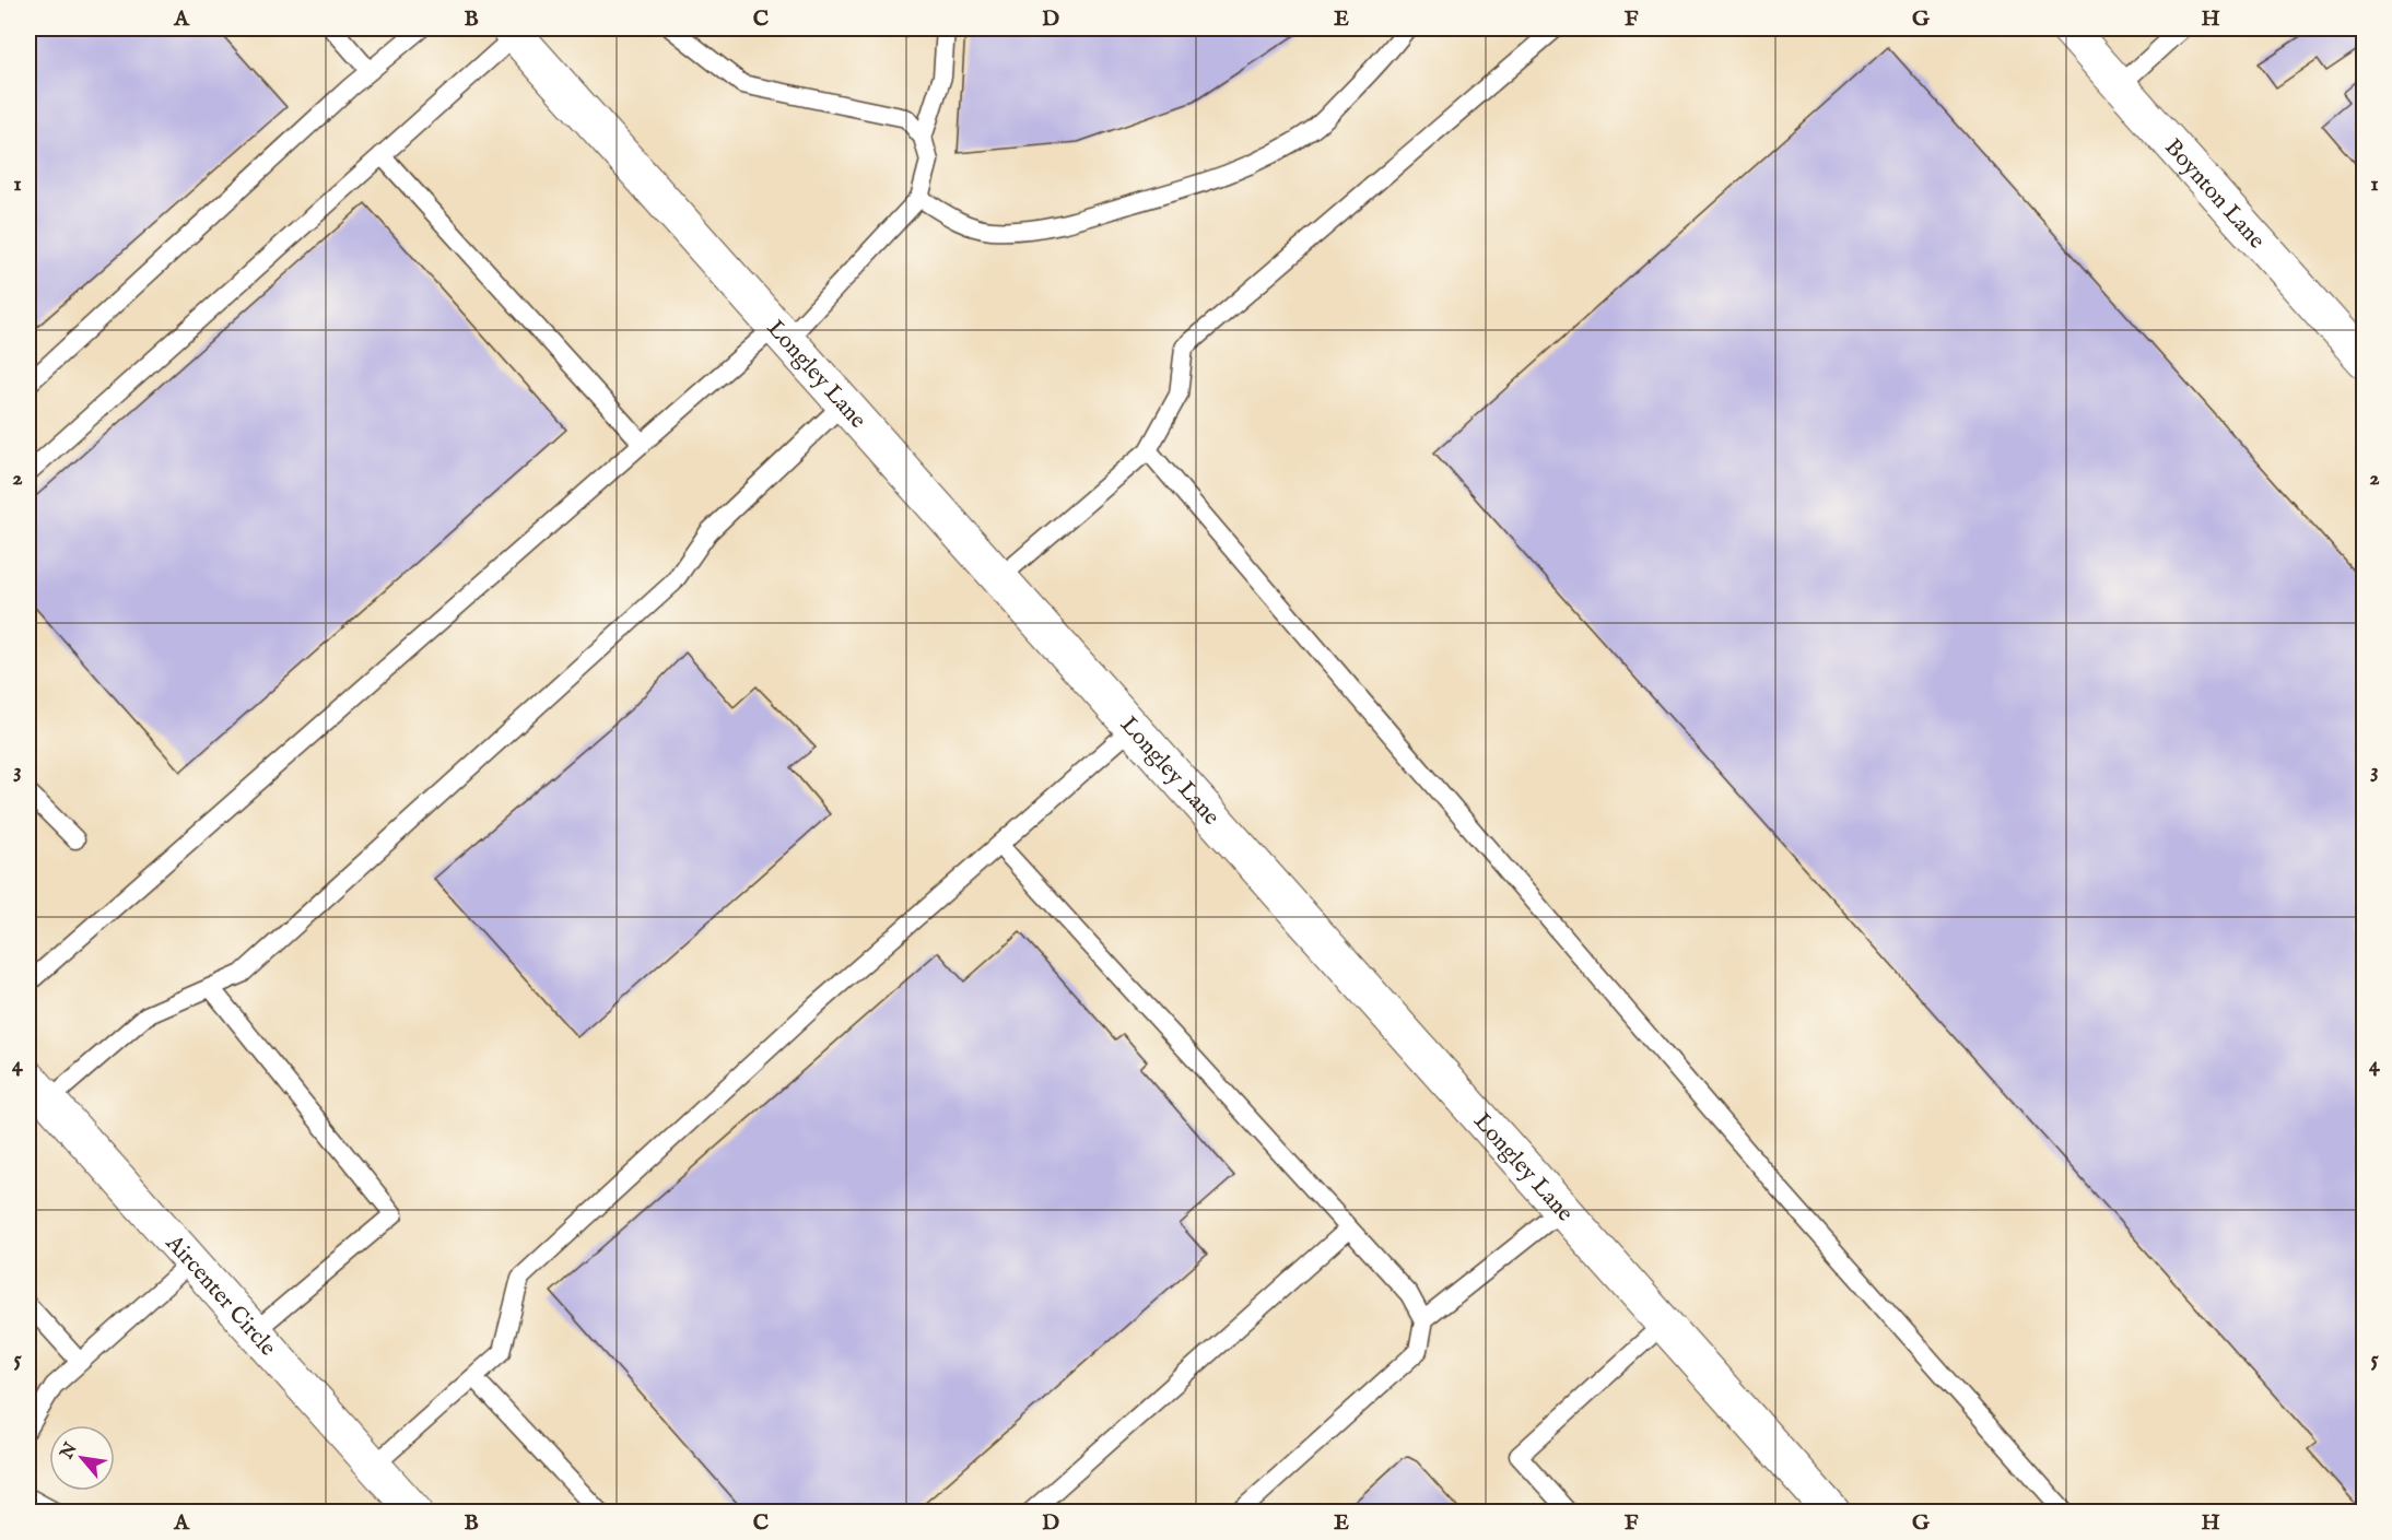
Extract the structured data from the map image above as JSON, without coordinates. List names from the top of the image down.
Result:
{
  "streets": {
    "main road": ["Longley Lane"],
    "street": ["Boynton Lane", "Aircenter Circle"]
  },
  "north": "top left",
  "grid": {
    "columns": [
      "A",
      "B",
      "C",
      "D",
      "E",
      "F",
      "G",
      "H"
    ],
    "rows": [
      "1",
      "2",
      "3",
      "4",
      "5"
    ]
  }
}
